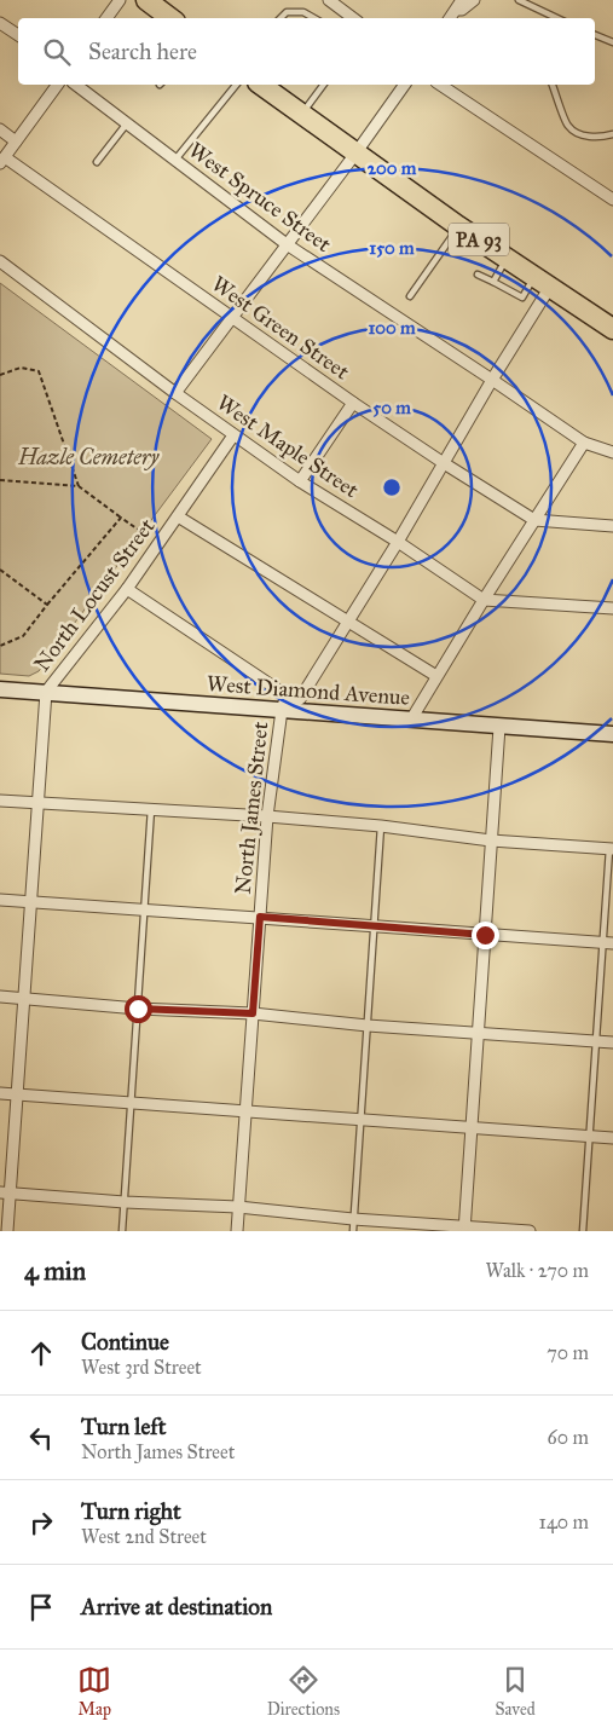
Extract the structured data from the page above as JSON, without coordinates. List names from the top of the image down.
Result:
{
  "streets": {
    "highway": ["PA 93"],
    "street": [
      "West Spruce Street",
      "West Green Street",
      "West Maple Street",
      "North Locust Street",
      "West Diamond Avenue",
      "North James Street"
    ]
  },
  "crossings": [
    ["West Spruce Street", "North James Street"],
    ["PA 93", "North James Street"],
    ["West Green Street", "North James Street"],
    ["West Maple Street", "North Locust Street"],
    ["West Maple Street", "North James Street"],
    ["North Locust Street", "West Diamond Avenue"],
    ["West Diamond Avenue", "North James Street"]
  ],
  "parks": ["Hazle Cemetery"],
  "page": {
    "search": "Search here",
    "heading": ["4 min", "Walk · 270 m"],
    "list": [
      ["Continue", "West 3rd Street", "70 m"],
      ["Turn left", "North James Street", "60 m"],
      ["Turn right", "West 2nd Street", "140 m"],
      "Arrive at destination"
    ],
    "nav": ["Map", "Directions", "Saved"]
  },
  "rings": [
    "200 m",
    "150 m",
    "100 m",
    "50 m"
  ]
}
